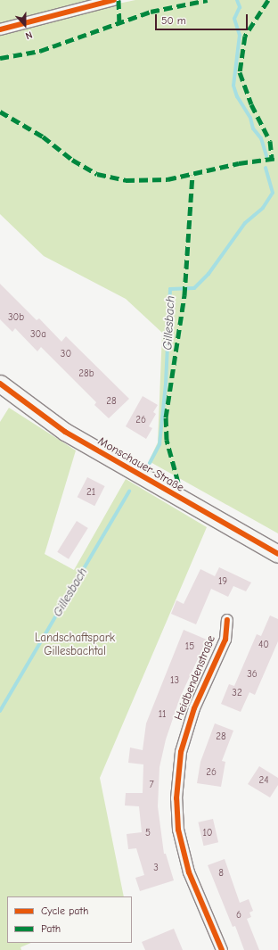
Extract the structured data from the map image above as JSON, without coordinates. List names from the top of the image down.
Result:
{
  "streets": {
    "main road": ["Monschauer Straße"],
    "street": ["Heidbendenstraße"]
  },
  "water": ["Gillesbach"],
  "parks": ["Landschaftspark Gillesbachtal"],
  "house_numbers": [
    "30b",
    "30a",
    "30",
    "28b",
    "28",
    "26",
    "21",
    "19",
    "40",
    "15",
    "36",
    "13",
    "32",
    "11",
    "28",
    "26",
    "24",
    "7",
    "5",
    "10",
    "3",
    "8",
    "6"
  ],
  "legend": ["Cycle path", "Path"],
  "scale_bar": "50 m",
  "north": "bottom"
}
